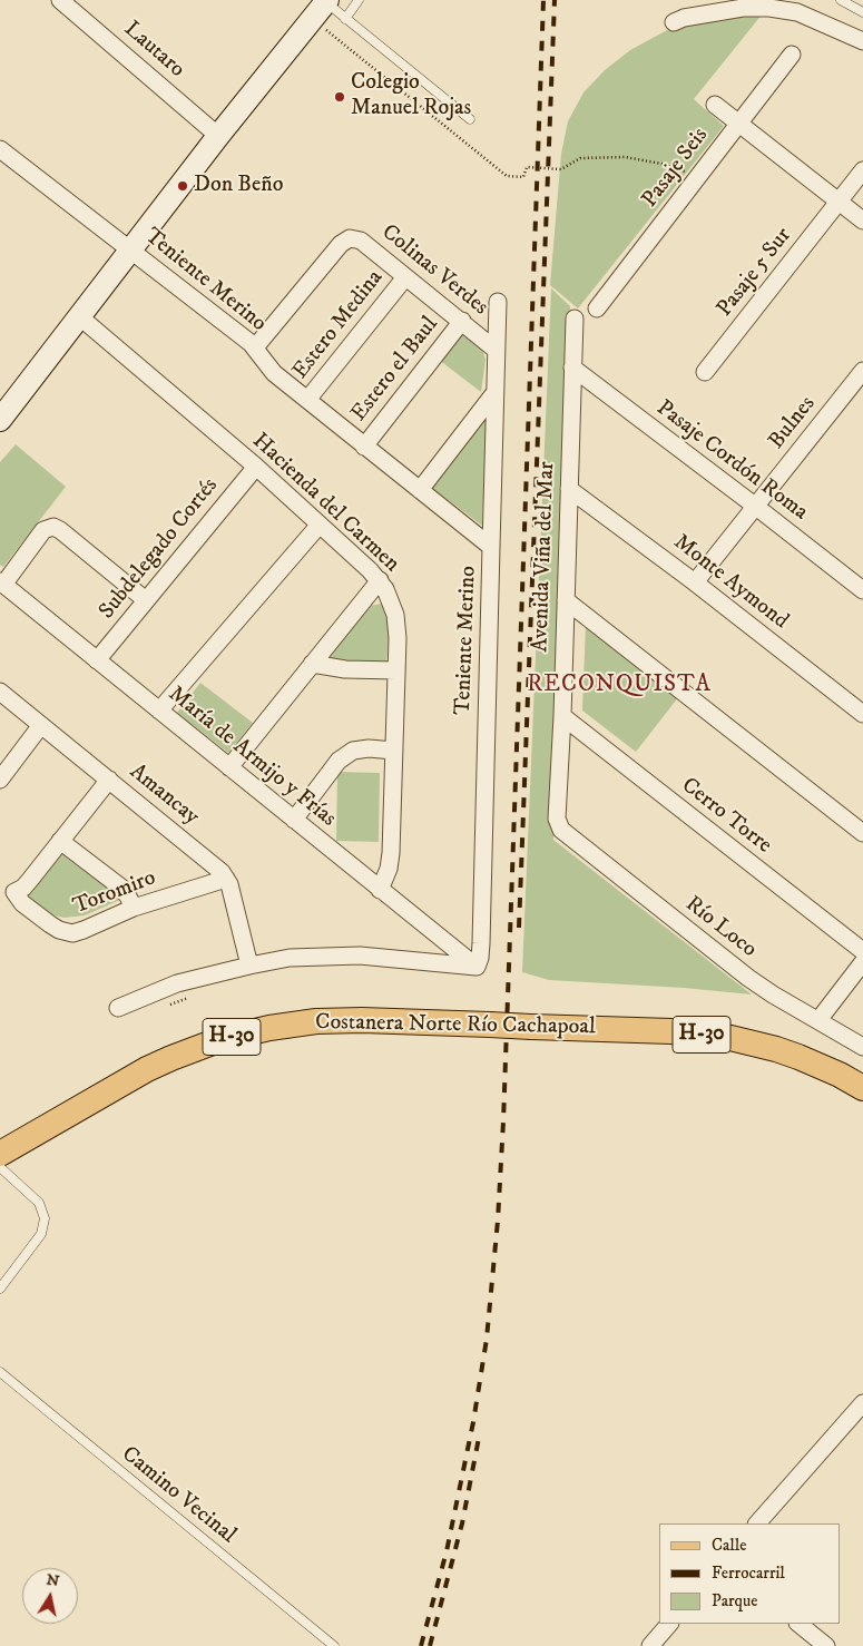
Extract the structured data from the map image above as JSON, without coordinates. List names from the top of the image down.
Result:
{
  "streets": {
    "main road": ["Costanera Norte Río Cachapoal", "H-30"],
    "street": [
      "Lautaro",
      "Pasaje Seis",
      "Colinas Verdes",
      "Pasaje 5 Sur",
      "Teniente Merino",
      "Estero Medina",
      "Estero el Baul",
      "Bulnes",
      "Pasaje Cordón Roma",
      "Hacienda del Carmen",
      "Subdelegado Cortés",
      "Avenida Viña del Mar",
      "Monte Aymond",
      "María de Armijo y Frías",
      "Amancay",
      "Cerro Torre",
      "Toromiro",
      "Río Loco"
    ],
    "lane": ["Camino Vecinal"]
  },
  "crossings": [
    ["Colinas Verdes", "Teniente Merino"],
    ["Colinas Verdes", "Estero Medina"],
    ["Colinas Verdes", "Estero el Baul"],
    ["Teniente Merino", "Estero Medina"],
    ["Teniente Merino", "Estero el Baul"],
    ["Teniente Merino", "María de Armijo y Frías"],
    ["Bulnes", "Pasaje Cordón Roma"],
    ["Bulnes", "Monte Aymond"],
    ["Pasaje Cordón Roma", "Avenida Viña del Mar"],
    ["Hacienda del Carmen", "Subdelegado Cortés"],
    ["Hacienda del Carmen", "María de Armijo y Frías"],
    ["Subdelegado Cortés", "María de Armijo y Frías"],
    ["Avenida Viña del Mar", "Monte Aymond"],
    ["Avenida Viña del Mar", "Cerro Torre"],
    ["Avenida Viña del Mar", "Río Loco"],
    ["Amancay", "Toromiro"]
  ],
  "districts": ["RECONQUISTA"],
  "places": ["Colegio Manuel Rojas", "Don Beño"],
  "legend": ["Calle", "Ferrocarril", "Parque"],
  "north": "top"
}
